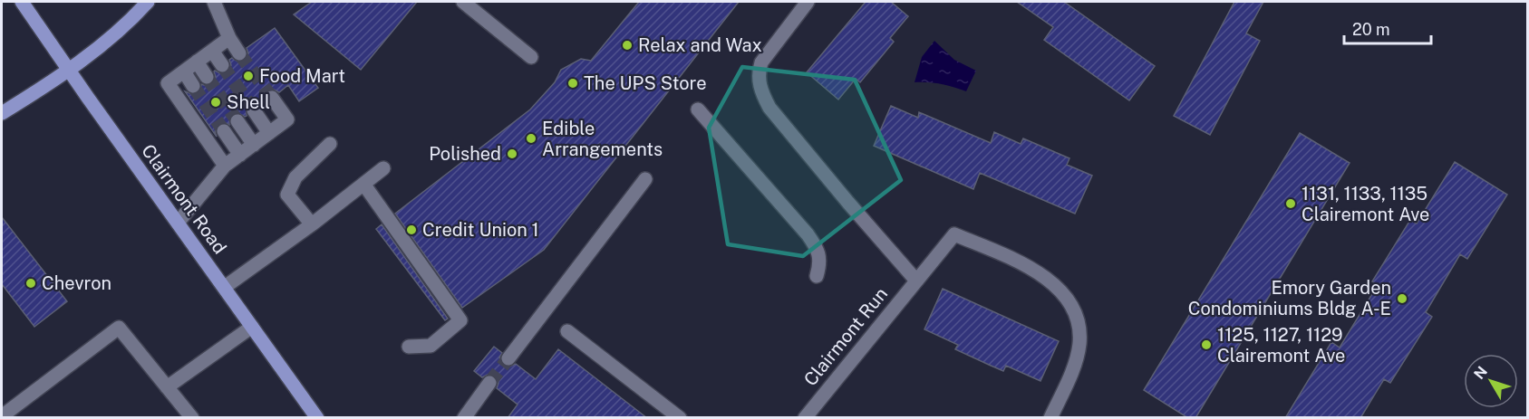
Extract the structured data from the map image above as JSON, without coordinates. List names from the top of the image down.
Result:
{
  "streets": {
    "main road": ["Clairmont Road"],
    "street": ["Clairmont Run"]
  },
  "places": [
    "Relax and Wax",
    "Food Mart",
    "The UPS Store",
    "Shell",
    "Edible Arrangements",
    "Polished",
    "1131, 1133, 1135 Clairemont Ave",
    "Credit Union 1",
    "Chevron",
    "Emory Garden Condominiums Bldg A-E",
    "1125, 1127, 1129 Clairemont Ave"
  ],
  "scale_bar": "20 m",
  "north": "top left"
}
